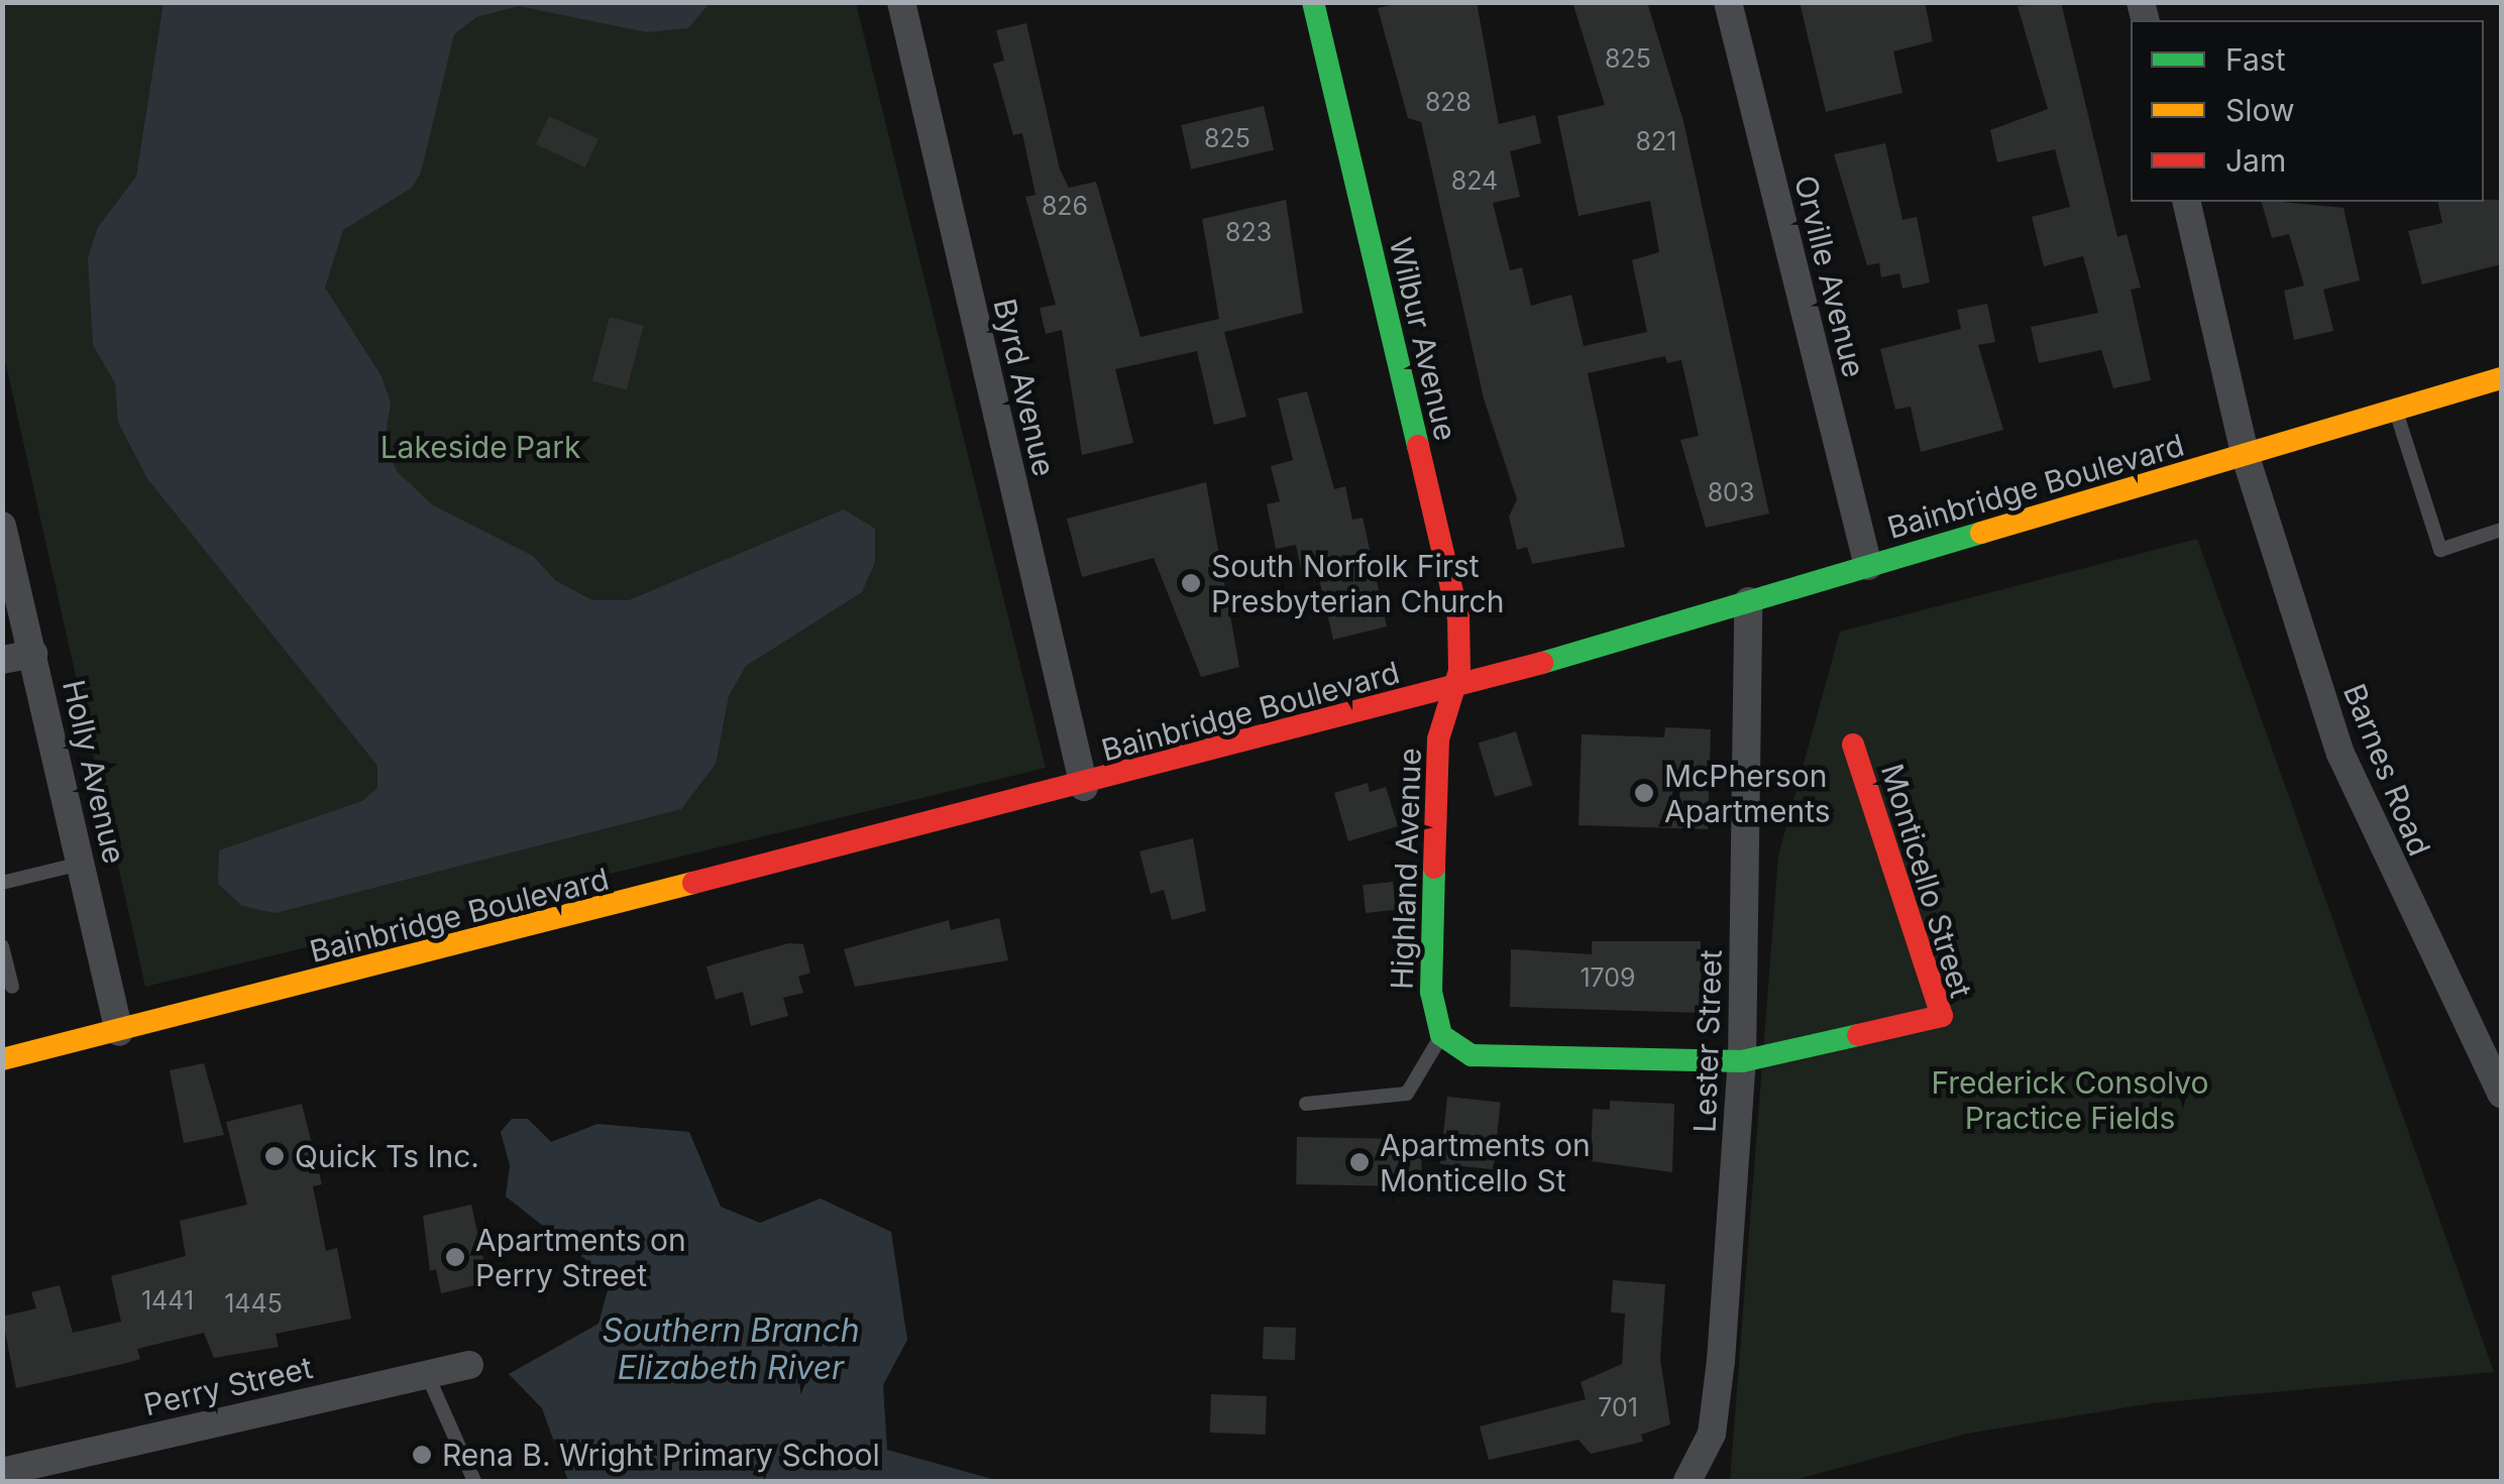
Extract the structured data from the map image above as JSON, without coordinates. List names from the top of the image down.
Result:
{
  "streets": {
    "main road": [
      "Wilbur Avenue",
      "Bainbridge Boulevard",
      "Highland Avenue",
      "Monticello Street"
    ],
    "street": [
      "Orville Avenue",
      "Byrd Avenue",
      "Barnes Road",
      "Holly Avenue",
      "Lester Street",
      "Perry Street"
    ]
  },
  "crossings": [
    ["Orville Avenue", "Bainbridge Boulevard"],
    ["Wilbur Avenue", "Bainbridge Boulevard"],
    ["Wilbur Avenue", "Highland Avenue"],
    ["Byrd Avenue", "Bainbridge Boulevard"],
    ["Bainbridge Boulevard", "Barnes Road"],
    ["Bainbridge Boulevard", "Holly Avenue"],
    ["Bainbridge Boulevard", "Highland Avenue"],
    ["Bainbridge Boulevard", "Lester Street"],
    ["Monticello Street", "Lester Street"]
  ],
  "water": ["Southern Branch Elizabeth River"],
  "parks": ["Lakeside Park", "Frederick Consolvo Practice Fields"],
  "places": [
    "South Norfolk First Presbyterian Church",
    "McPherson Apartments",
    "Quick Ts Inc.",
    "Apartments on Monticello St",
    "Apartments on Perry Street",
    "Rena B. Wright Primary School"
  ],
  "house_numbers": [
    "825",
    "828",
    "825",
    "821",
    "824",
    "826",
    "823",
    "803",
    "1709",
    "1441",
    "1445",
    "701"
  ],
  "legend": ["Fast", "Slow", "Jam"]
}
